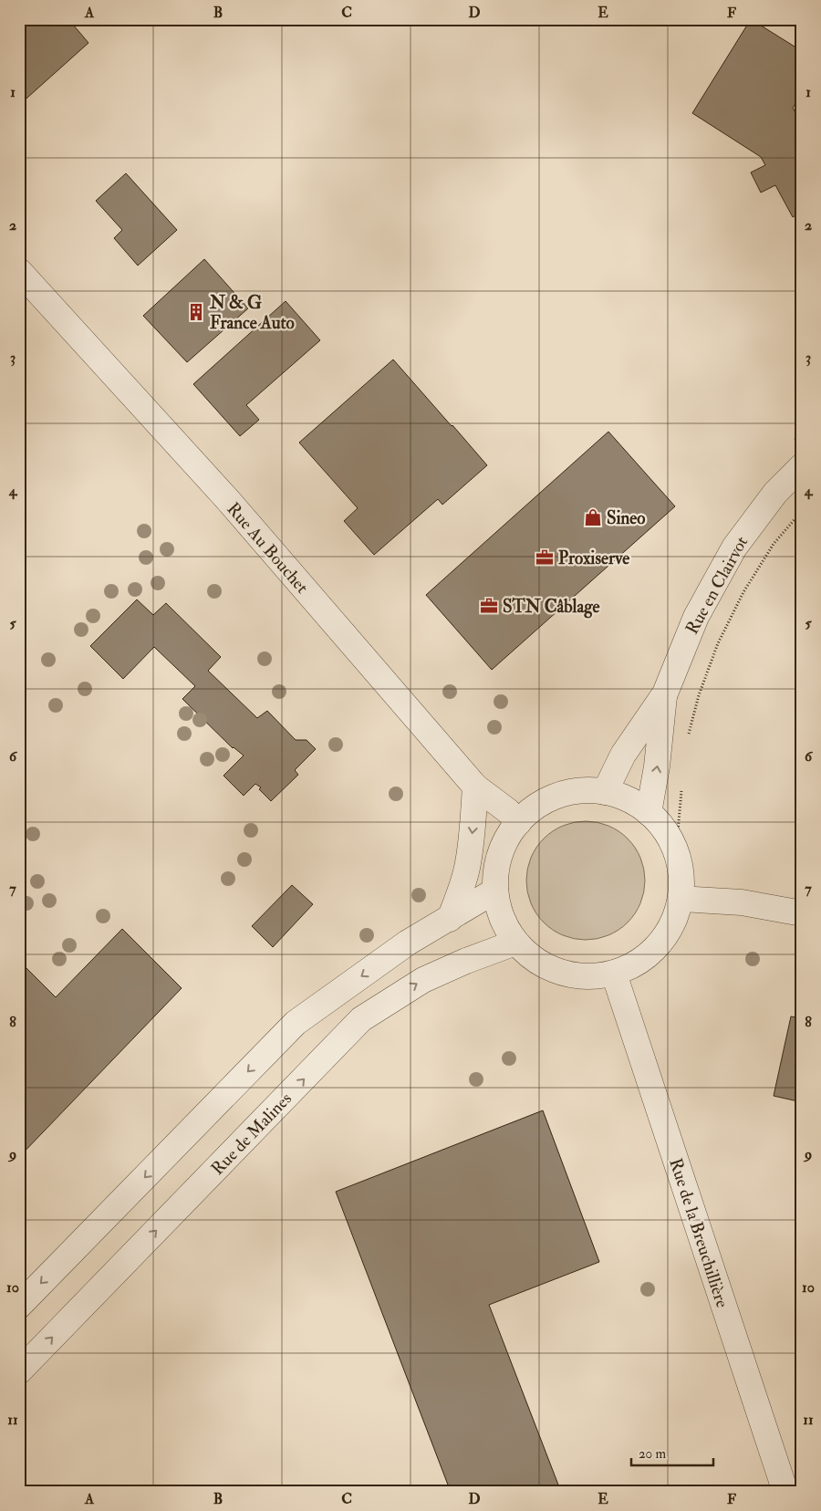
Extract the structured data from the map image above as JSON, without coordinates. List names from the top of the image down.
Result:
{
  "streets": {
    "street": [
      "Rue Au Bouchet",
      "Rue en Clairvot",
      "Rue de Malines",
      "Rue de la Breuchillière"
    ]
  },
  "places": {
    "building": ["N & G France Auto"],
    "shop": ["Sineo"],
    "office": ["Proxiserve", "STN Câblage"]
  },
  "scale_bar": "20 m",
  "grid": {
    "columns": [
      "A",
      "B",
      "C",
      "D",
      "E",
      "F"
    ],
    "rows": [
      "1",
      "2",
      "3",
      "4",
      "5",
      "6",
      "7",
      "8",
      "9",
      "10",
      "11"
    ]
  }
}
